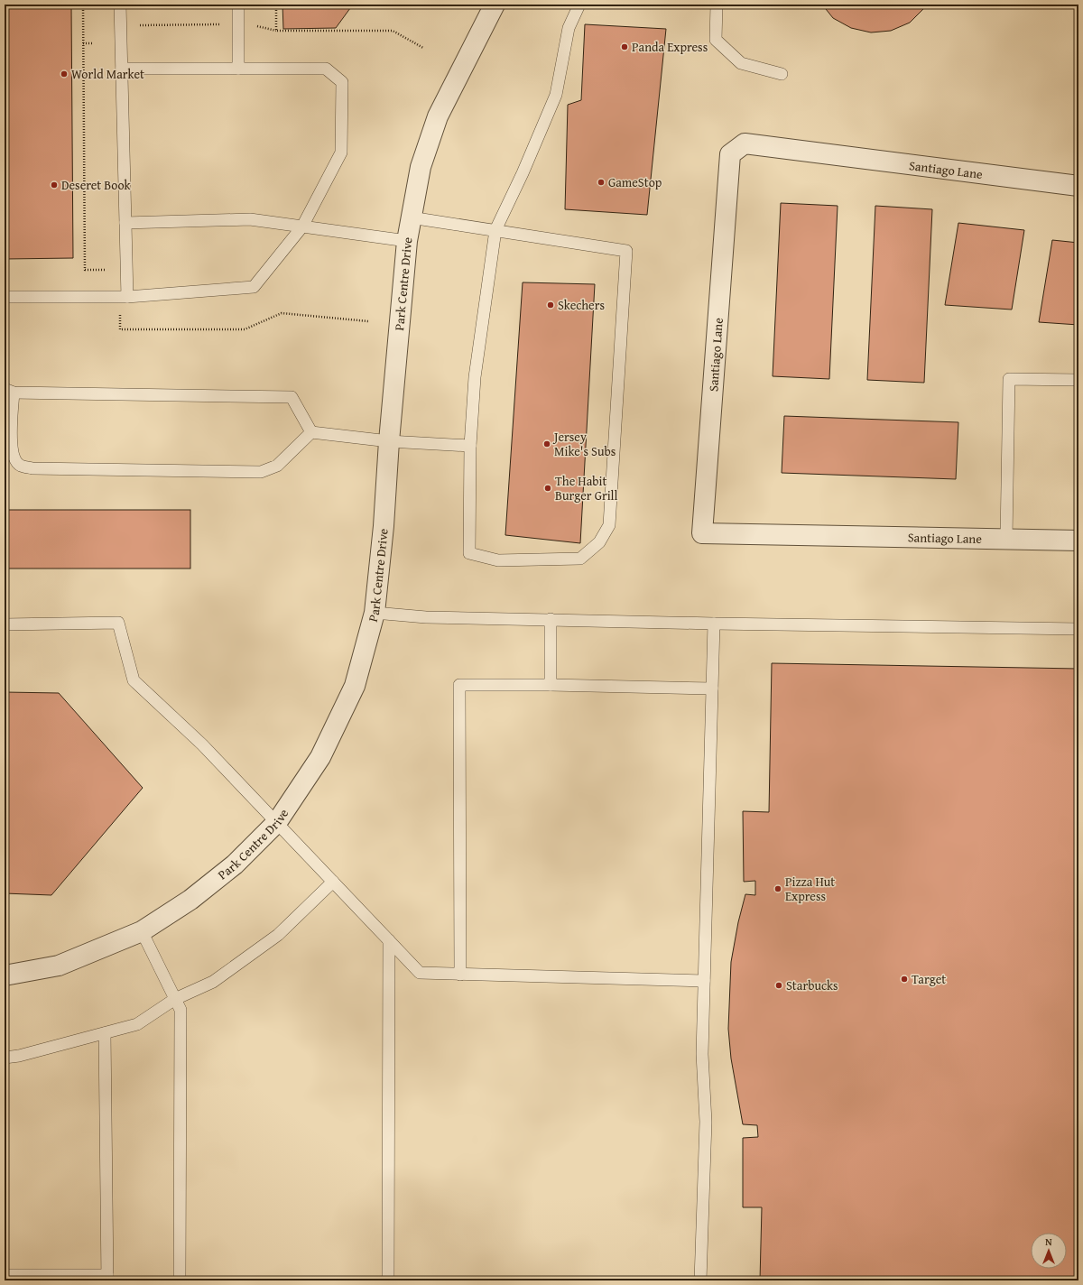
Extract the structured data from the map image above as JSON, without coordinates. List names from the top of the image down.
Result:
{
  "streets": {
    "street": ["Santiago Lane", "Park Centre Drive"]
  },
  "places": [
    "Panda Express",
    "World Market",
    "GameStop",
    "Deseret Book",
    "Skechers",
    "Jersey Mike's Subs",
    "The Habit Burger Grill",
    "Pizza Hut Express",
    "Target",
    "Starbucks"
  ],
  "north": "top"
}
